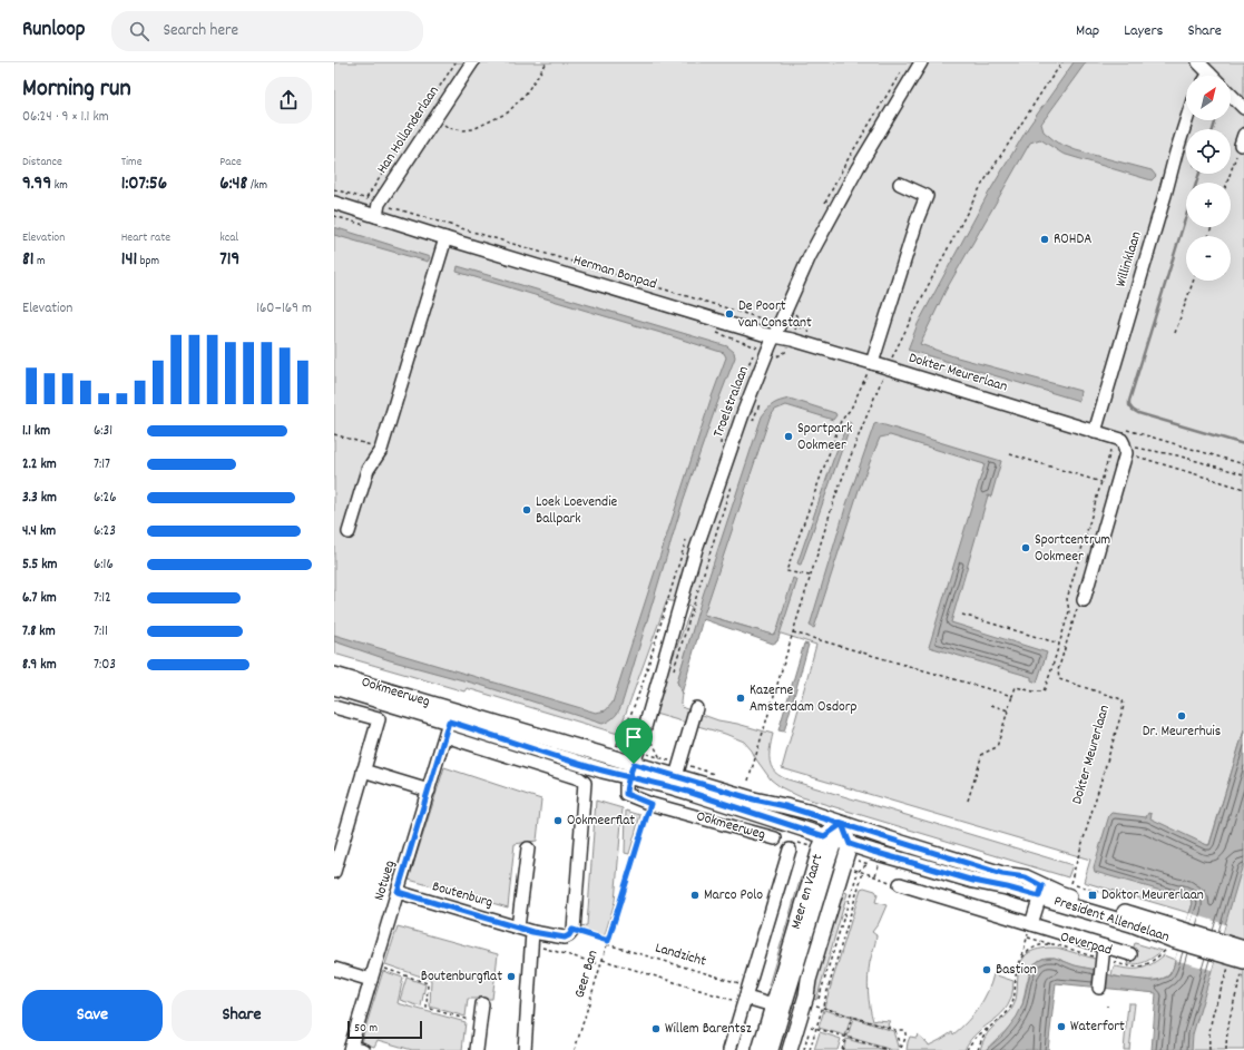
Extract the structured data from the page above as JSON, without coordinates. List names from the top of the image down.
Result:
{
  "streets": {
    "main road": ["Ookmeerweg", "Meer en Vaart", "President Allendelaan"],
    "street": [
      "Han Hollanderlaan",
      "Willinklaan",
      "Herman Bonpad",
      "Dokter Meurerlaan",
      "Troelstralaan",
      "Notweg",
      "Boutenburg"
    ],
    "path": ["Oeverpad", "Landzicht", "Geer Ban"]
  },
  "crossings": [
    ["Han Hollanderlaan", "Herman Bonpad"],
    ["Willinklaan", "Dokter Meurerlaan"],
    ["Herman Bonpad", "Dokter Meurerlaan"],
    ["Herman Bonpad", "Troelstralaan"],
    ["Dokter Meurerlaan", "Troelstralaan"],
    ["Troelstralaan", "Ookmeerweg"],
    ["Ookmeerweg", "Notweg"],
    ["Ookmeerweg", "Meer en Vaart"],
    ["Ookmeerweg", "President Allendelaan"],
    ["Ookmeerweg", "Geer Ban"],
    ["Notweg", "Boutenburg"],
    ["Meer en Vaart", "President Allendelaan"],
    ["Meer en Vaart", "Landzicht"],
    ["President Allendelaan", "Oeverpad"],
    ["Landzicht", "Geer Ban"]
  ],
  "places": {
    "other": [
      "ROHDA",
      "De Poort van Constant",
      "Sportpark Ookmeer",
      "Loek Loevendie Ballpark",
      "Sportcentrum Ookmeer",
      "Kazerne Amsterdam Osdorp",
      "Dr. Meurerhuis",
      "Ookmeerflat",
      "Marco Polo",
      "Bastion",
      "Boutenburgflat",
      "Waterfort",
      "Willem Barentsz"
    ],
    "transit": ["Doktor Meurerlaan"]
  },
  "scale_bar": "50 m",
  "north": "top right",
  "page": {
    "header": "Runloop",
    "search": "Search here",
    "nav": ["Map", "Layers", "Share"],
    "heading": ["Morning run", "06:24 · 9 × 1.1 km"],
    "map_buttons": ["+", "−"],
    "stats": [
      ["Distance", "9.99 km"],
      ["Time", "1:07:56"],
      ["Pace", "6:48 /km"],
      ["Elevation", "81 m"],
      ["Heart rate", "141 bpm"],
      ["kcal", "719"]
    ],
    "chart": ["Elevation", "160–169 m"],
    "list": [
      {
        "name": "1.1 km",
        "note": "6:31"
      },
      {
        "name": "2.2 km",
        "note": "7:17"
      },
      {
        "name": "3.3 km",
        "note": "6:26"
      },
      {
        "name": "4.4 km",
        "note": "6:23"
      },
      {
        "name": "5.5 km",
        "note": "6:16"
      },
      {
        "name": "6.7 km",
        "note": "7:12"
      },
      {
        "name": "7.8 km",
        "note": "7:11"
      },
      {
        "name": "8.9 km",
        "note": "7:03"
      }
    ],
    "buttons": ["Save", "Share"],
    "scale": "50 m"
  }
}
